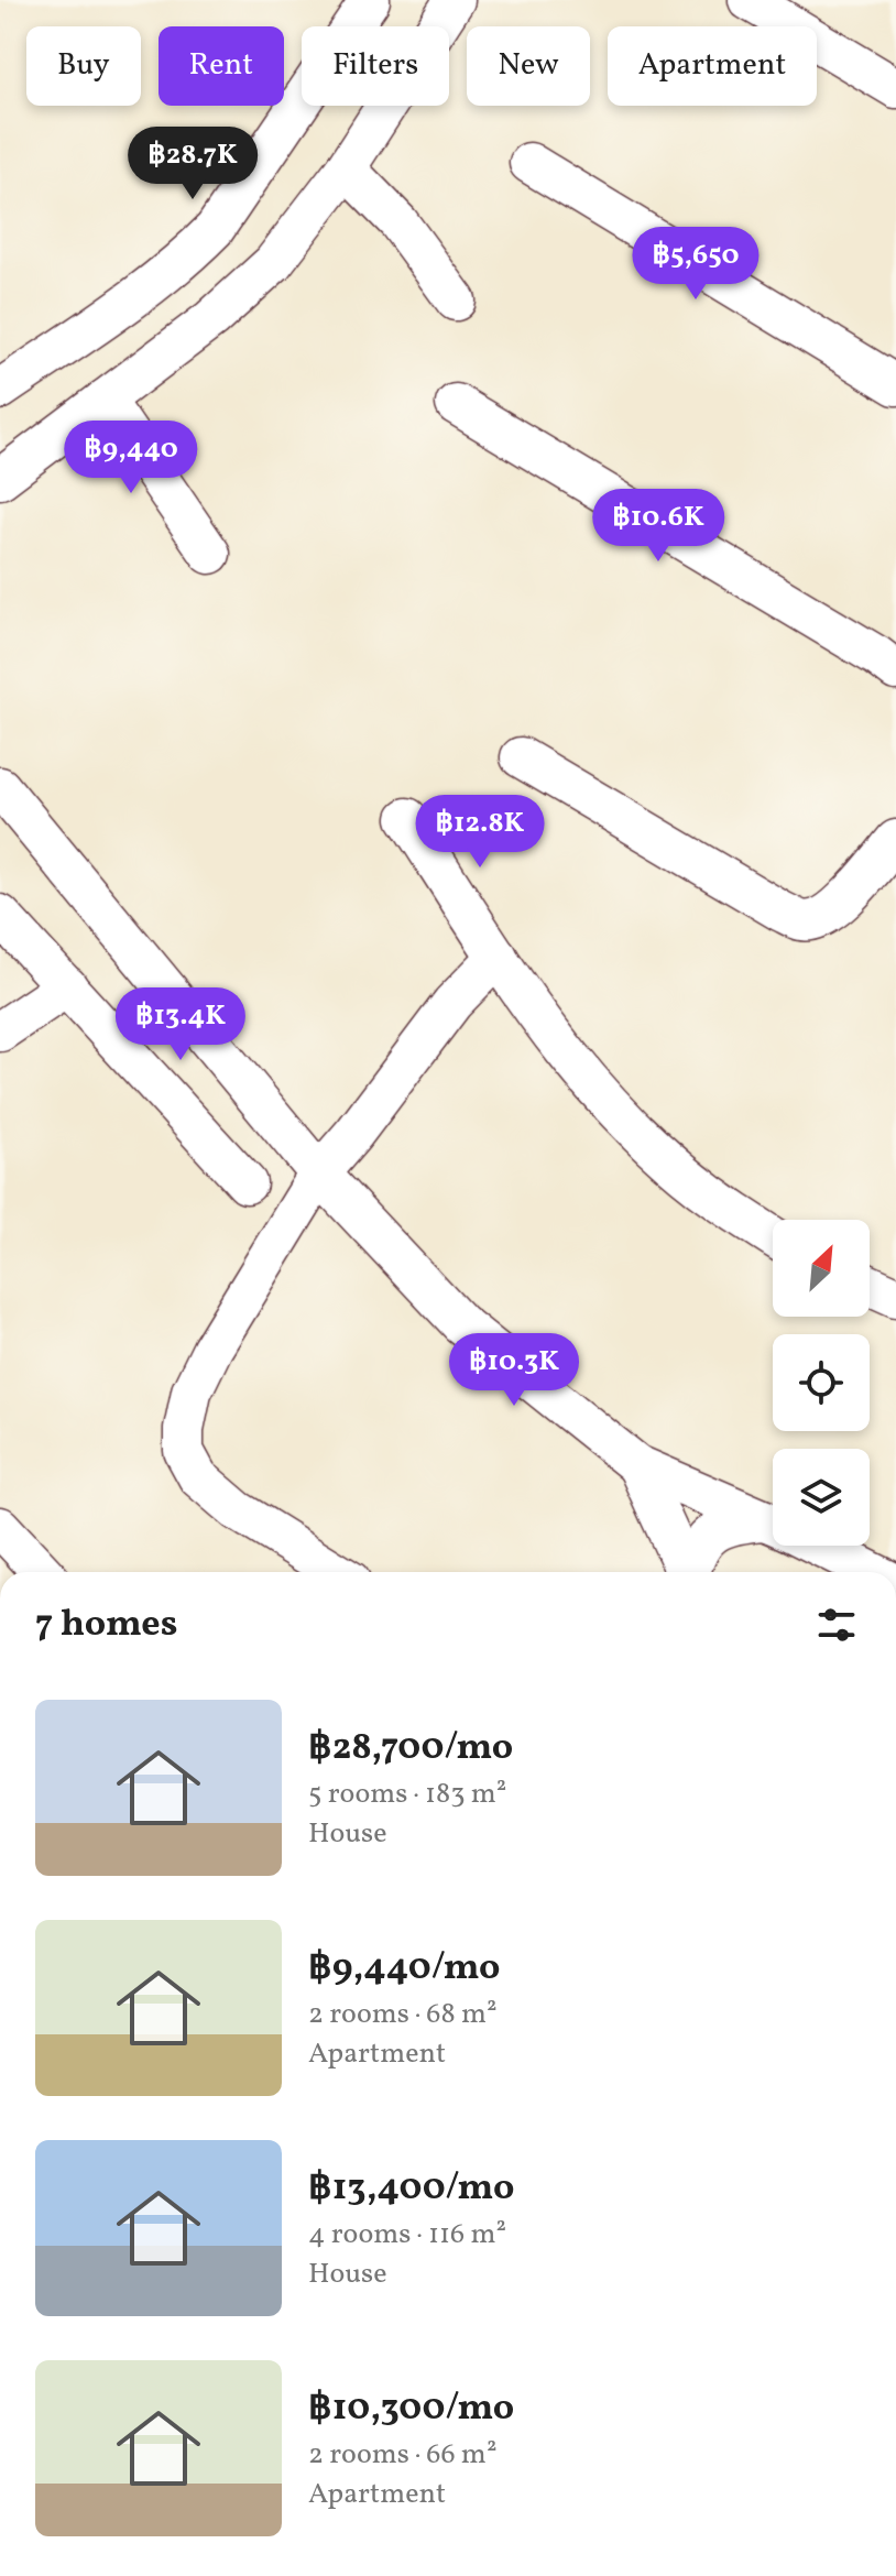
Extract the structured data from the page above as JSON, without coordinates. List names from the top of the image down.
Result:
{
  "north": "top right",
  "page": {
    "chip": [
      "Buy",
      "Rent",
      "Filters",
      "New",
      "Apartment"
    ],
    "price": [
      "฿28.7K",
      "฿5,650",
      "฿9,440",
      "฿10.6K",
      "฿12.8K",
      "฿13.4K",
      "฿10.3K"
    ],
    "heading": "7 homes",
    "list": [
      {
        "name": "฿28,700/mo",
        "note": "5 rooms · 183 m² · House"
      },
      {
        "name": "฿9,440/mo",
        "note": "2 rooms · 68 m² · Apartment"
      },
      {
        "name": "฿13,400/mo",
        "note": "4 rooms · 116 m² · House"
      },
      {
        "name": "฿10,300/mo",
        "note": "2 rooms · 66 m² · Apartment"
      }
    ]
  }
}
